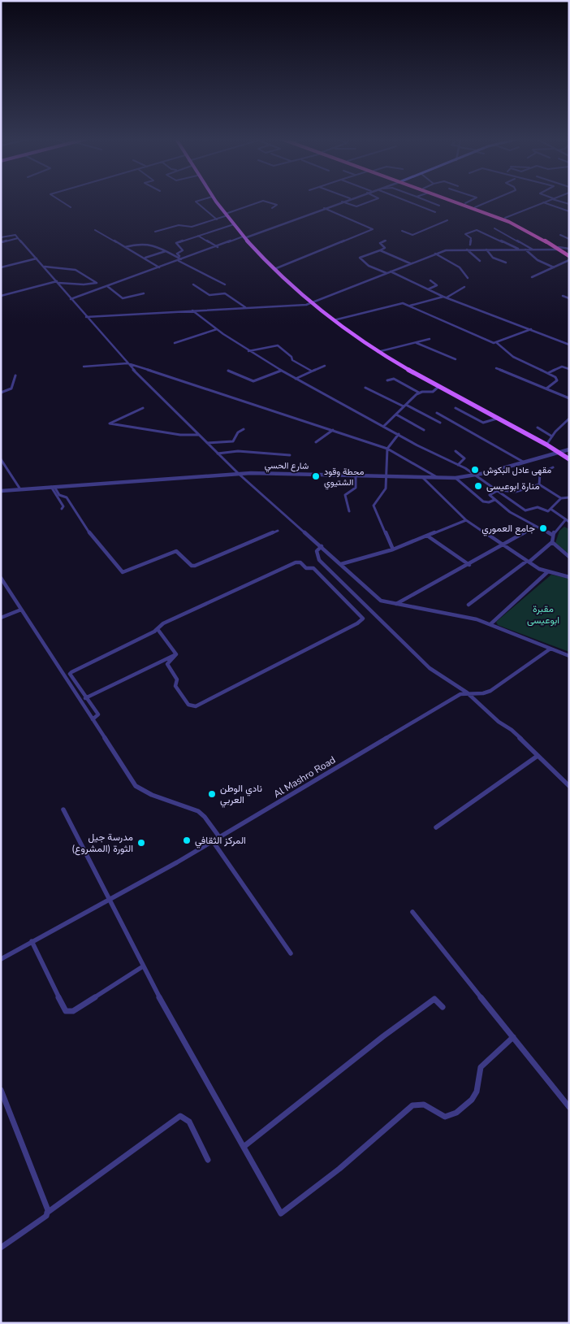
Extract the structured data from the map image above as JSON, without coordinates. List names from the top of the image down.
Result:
{
  "streets": {
    "street": ["شارع الحسي", "Al Mashro Road"]
  },
  "parks": ["مقبرة ابوعيسى"],
  "places": [
    "مقهى عادل البكوش",
    "محطة وقود الشتيوي",
    "منارة ابوعيسى",
    "جامع العموري",
    "نادي الوطن العربي",
    "المركز الثقافي",
    "مدرسة جيل الثورة (المشروع)"
  ]
}
